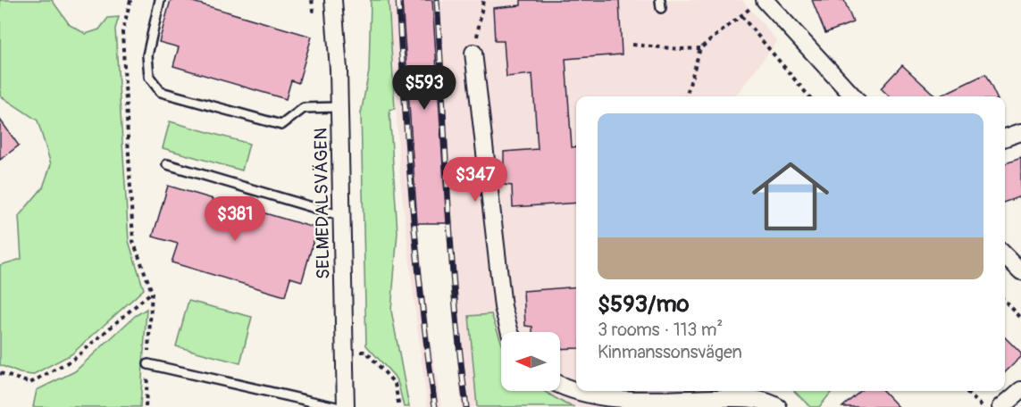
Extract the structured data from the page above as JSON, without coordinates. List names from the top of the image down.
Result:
{
  "streets": {
    "street": ["SELMEDALSVÄGEN"]
  },
  "north": "left",
  "page": {
    "price": ["$593", "$347", "$381"],
    "list": [
      {
        "name": "$593/mo",
        "note": "3 rooms · 113 m² · Kinmanssonsvägen"
      }
    ]
  }
}
